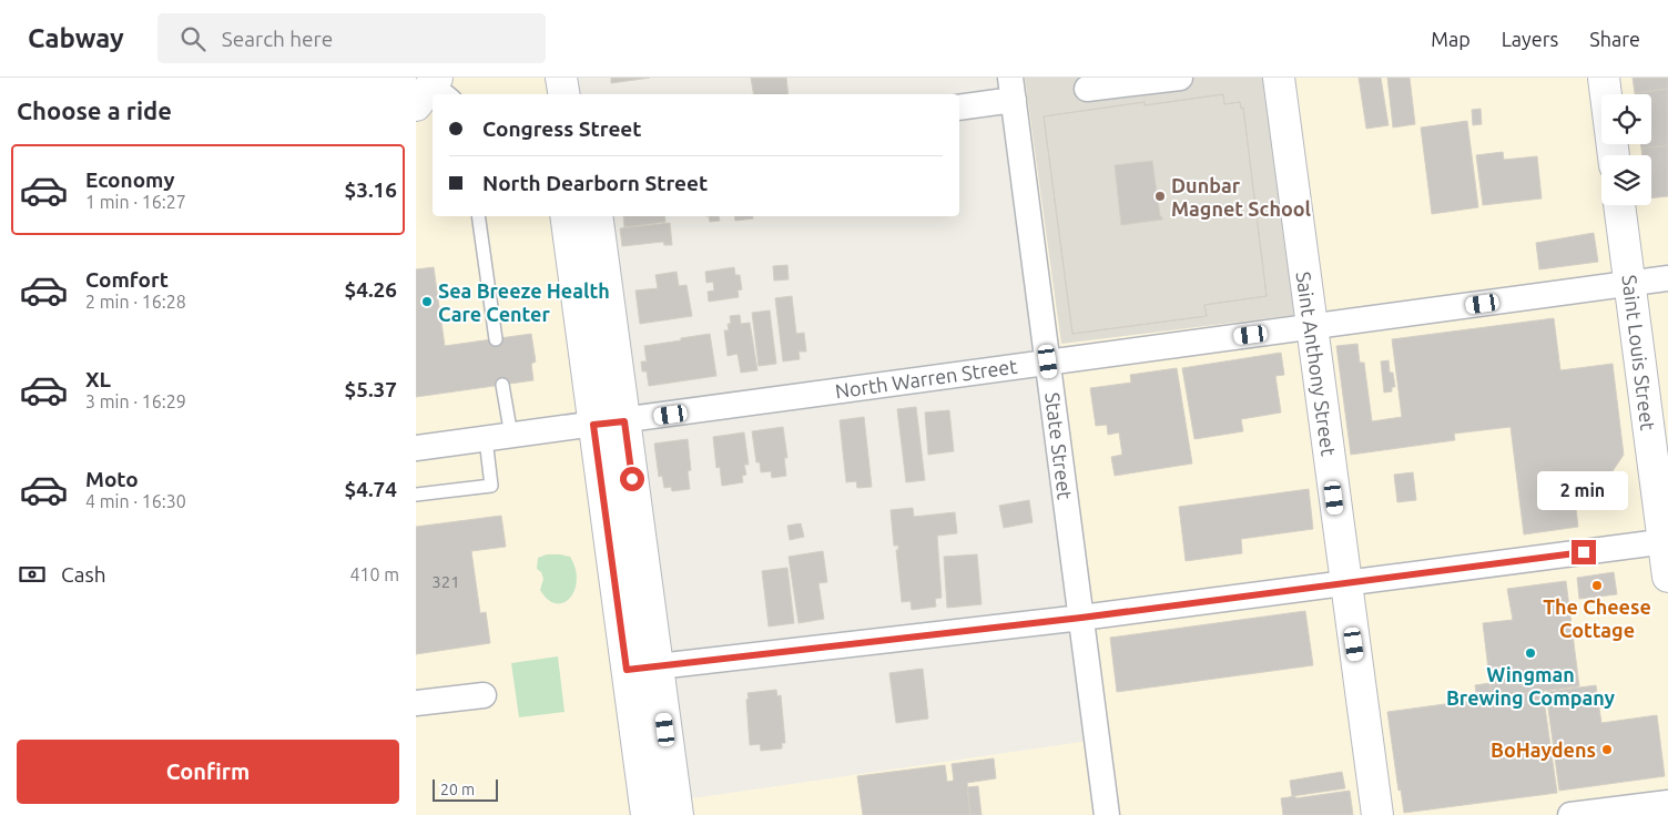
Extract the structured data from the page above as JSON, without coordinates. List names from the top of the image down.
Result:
{
  "streets": {
    "street": [
      "Saint Louis Street",
      "Saint Anthony Street",
      "North Warren Street",
      "State Street"
    ]
  },
  "crossings": [
    ["Saint Louis Street", "North Warren Street"],
    ["Saint Anthony Street", "North Warren Street"],
    ["North Warren Street", "State Street"]
  ],
  "places": [
    "Dunbar Magnet School",
    "Sea Breeze Health Care Center",
    "The Cheese Cottage",
    "Wingman Brewing Company",
    "BoHaydens"
  ],
  "house_numbers": ["321"],
  "scale_bar": "20 m",
  "page": {
    "header": "Cabway",
    "search": "Search here",
    "nav": ["Map", "Layers", "Share"],
    "heading": "Choose a ride",
    "banner": ["Congress Street", "North Dearborn Street"],
    "list": [
      {
        "name": "Economy",
        "note": "1 min · 16:27",
        "value": "$3.16"
      },
      {
        "name": "Comfort",
        "note": "2 min · 16:28",
        "value": "$4.26"
      },
      {
        "name": "XL",
        "note": "3 min · 16:29",
        "value": "$5.37"
      },
      {
        "name": "Moto",
        "note": "4 min · 16:30",
        "value": "$4.74"
      }
    ],
    "bubble": "2 min",
    "pay": ["Cash", "410 m"],
    "buttons": "Confirm",
    "scale": "20 m"
  }
}
